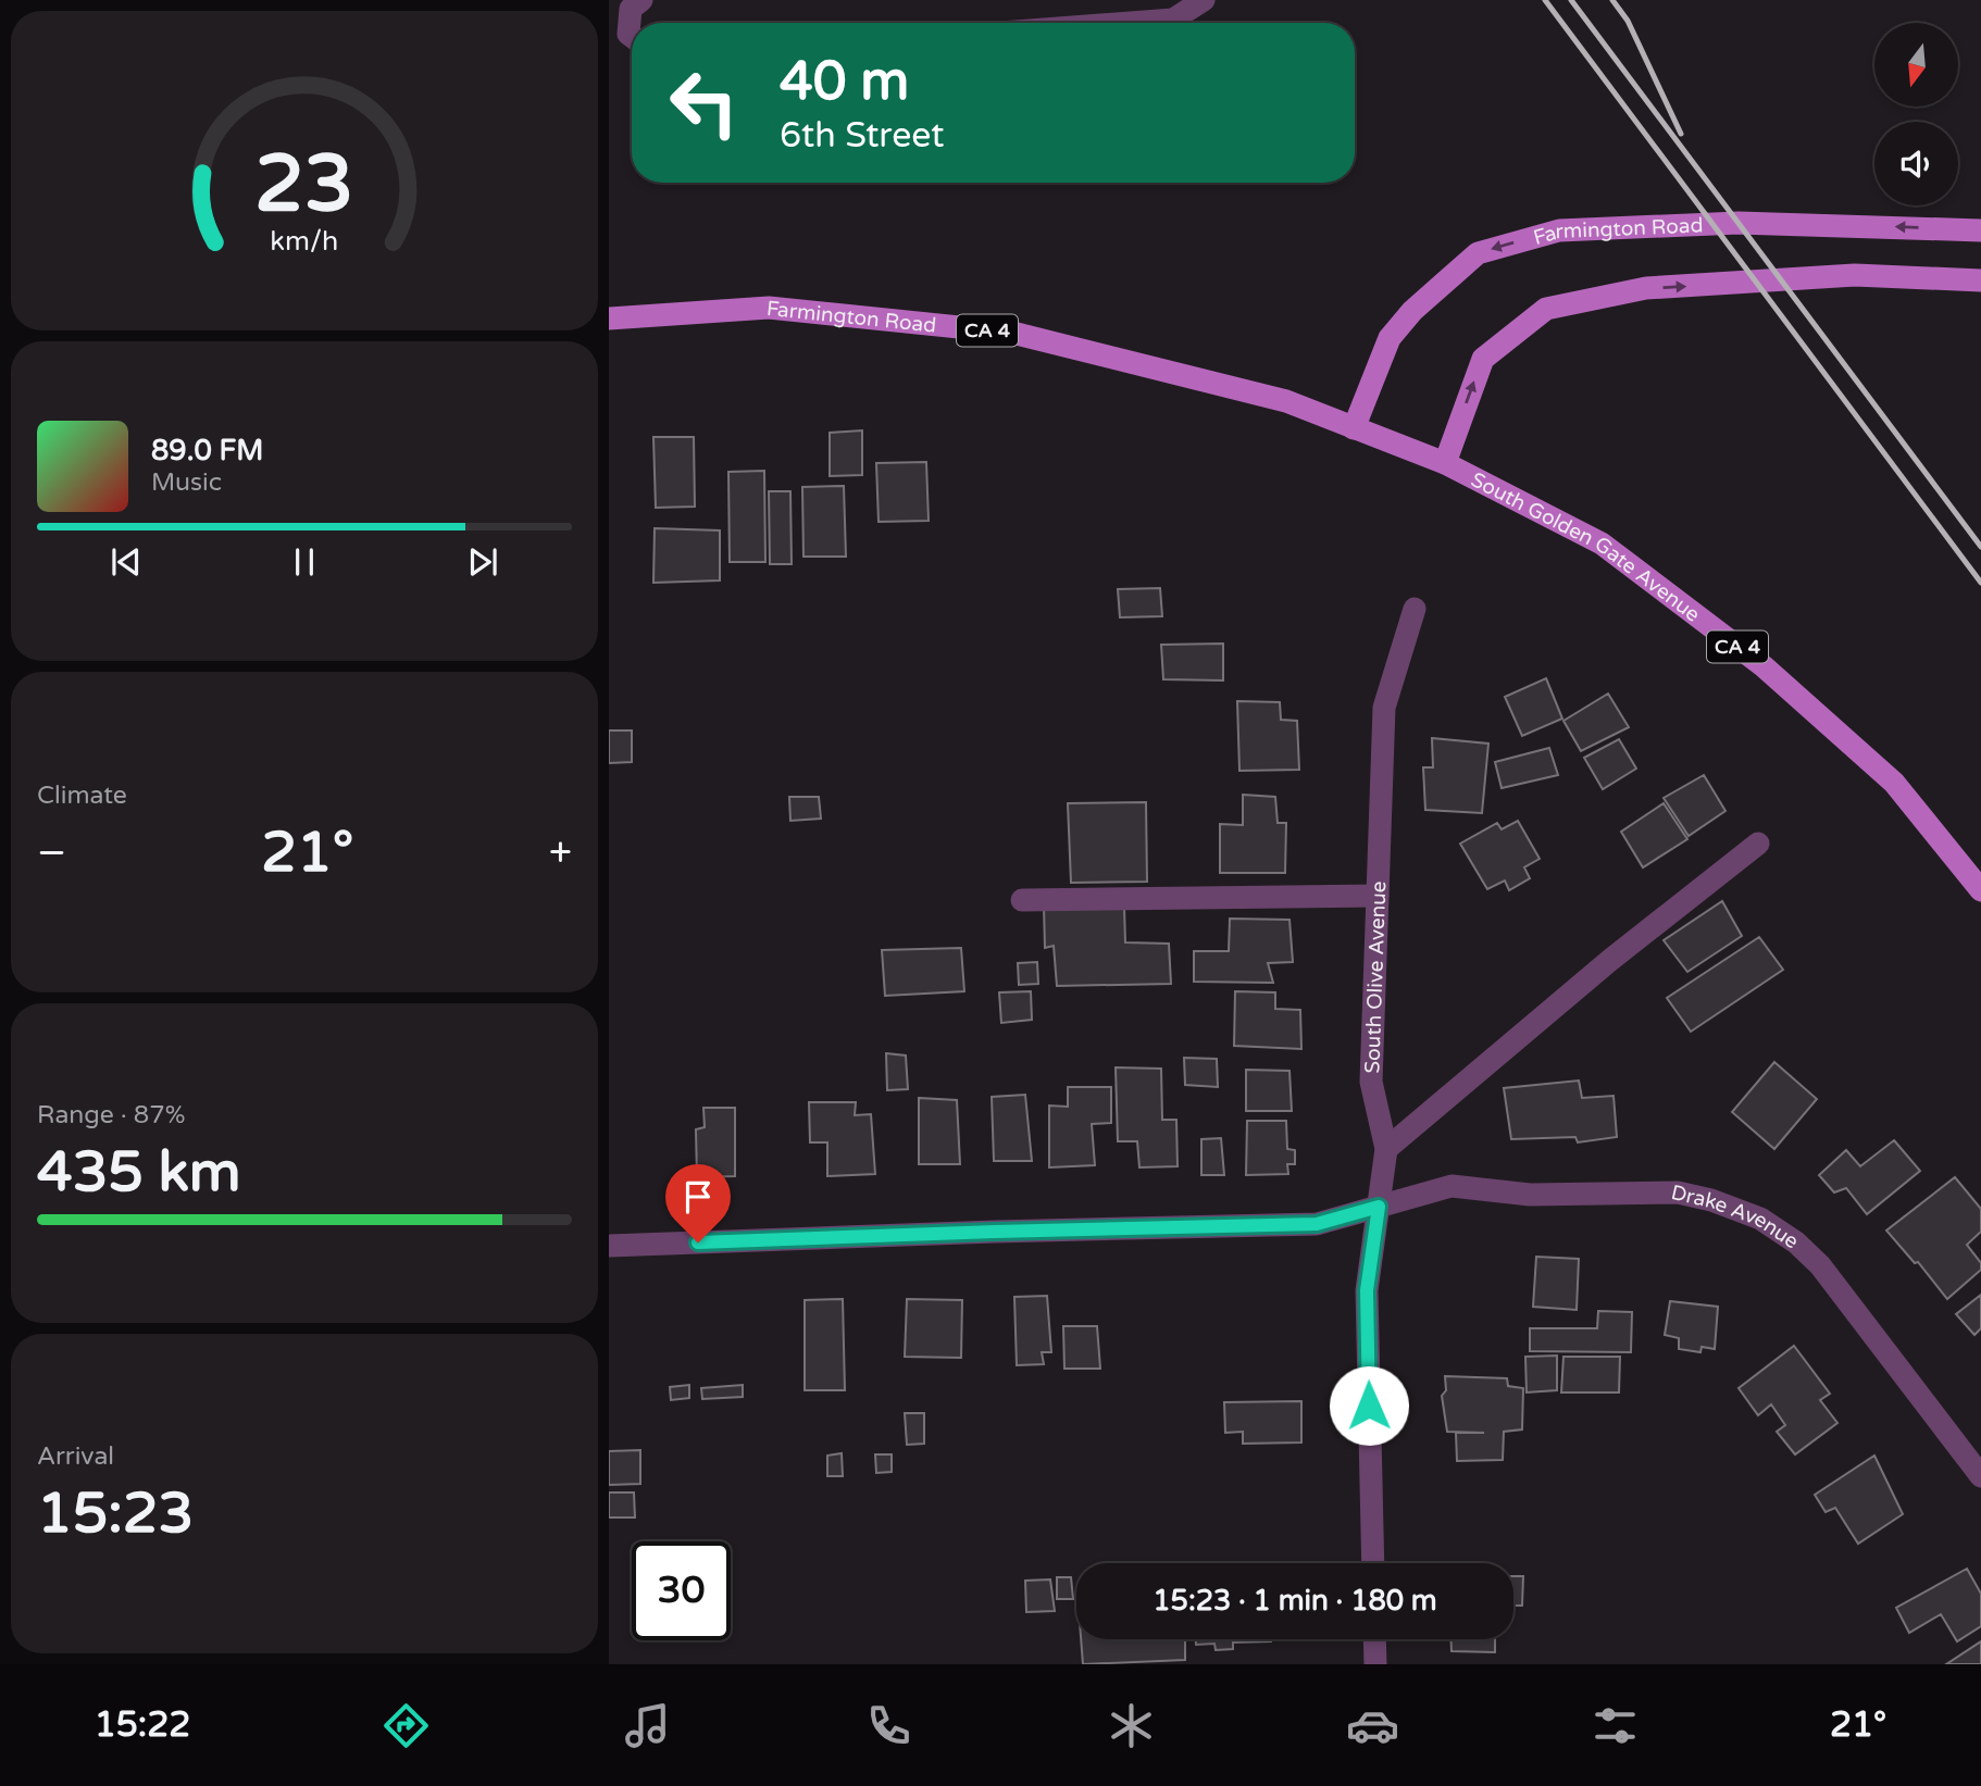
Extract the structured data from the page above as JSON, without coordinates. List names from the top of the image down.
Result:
{
  "streets": {
    "main road": ["Farmington Road", "CA 4", "South Golden Gate Avenue"],
    "street": ["South Olive Avenue", "Drake Avenue"]
  },
  "crossings": [
    ["Farmington Road", "South Golden Gate Avenue"],
    ["South Olive Avenue", "Drake Avenue"]
  ],
  "one_way": ["Farmington Road"],
  "north": "bottom",
  "page": {
    "turn": ["40 m", "6th Street"],
    "song": ["89.0 FM", "Music"],
    "tile": [
      "Climate",
      ["Range · 87%", "435 km"],
      ["Arrival", "15:23"]
    ],
    "heat": ["−", "21°", "+"],
    "limit": "30",
    "trip": "15:23 · 1 min · 180 m",
    "tabs": ["15:22", "21°"],
    "gauge": ["23", "km/h"]
  }
}
